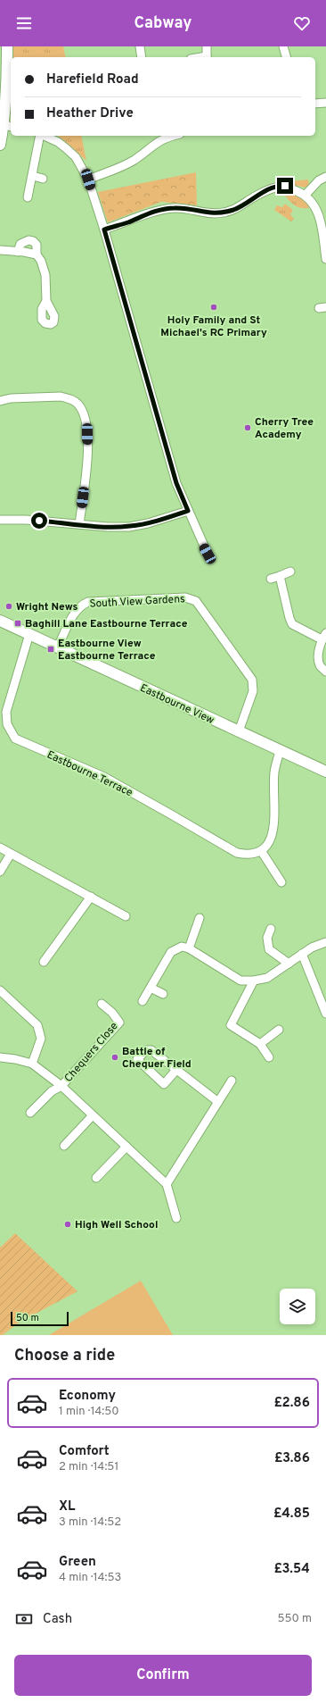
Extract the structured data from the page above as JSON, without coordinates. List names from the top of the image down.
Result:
{
  "streets": {
    "street": [
      "South View Gardens",
      "Eastbourne View",
      "Eastbourne Terrace",
      "Chequers Close"
    ]
  },
  "crossings": [
    ["South View Gardens", "Eastbourne View"],
    ["Eastbourne View", "Eastbourne Terrace"]
  ],
  "places": {
    "other": [
      "Holy Family and St Michael's RC Primary",
      "Cherry Tree Academy",
      "Wright News",
      "Battle of Chequer Field",
      "High Well School"
    ],
    "transit": ["Baghill Lane Eastbourne Terrace", "Eastbourne View Eastbourne Terrace"]
  },
  "scale_bar": "50 m",
  "page": {
    "header": "Cabway",
    "banner": ["Harefield Road", "Heather Drive"],
    "scale": "50 m",
    "heading": "Choose a ride",
    "list": [
      {
        "name": "Economy",
        "note": "1 min · 14:50",
        "value": "£2.86"
      },
      {
        "name": "Comfort",
        "note": "2 min · 14:51",
        "value": "£3.86"
      },
      {
        "name": "XL",
        "note": "3 min · 14:52",
        "value": "£4.85"
      },
      {
        "name": "Green",
        "note": "4 min · 14:53",
        "value": "£3.54"
      }
    ],
    "pay": ["Cash", "550 m"],
    "buttons": "Confirm"
  }
}
